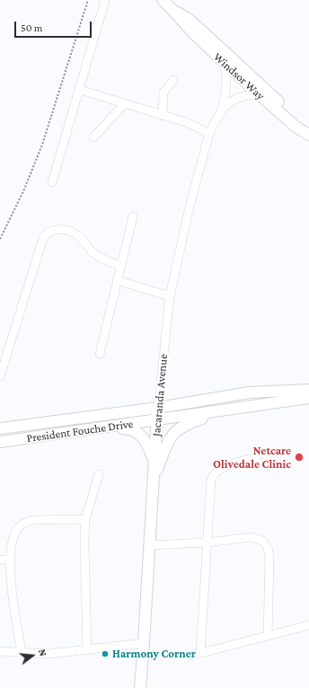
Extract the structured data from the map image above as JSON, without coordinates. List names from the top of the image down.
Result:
{
  "streets": {
    "street": ["Windsor Way", "Jacaranda Avenue", "President Fouche Drive"]
  },
  "crossings": [
    ["Windsor Way", "Jacaranda Avenue"],
    ["Jacaranda Avenue", "President Fouche Drive"]
  ],
  "places": ["Netcare Olivedale Clinic", "Harmony Corner"],
  "scale_bar": "50 m",
  "north": "right"
}
